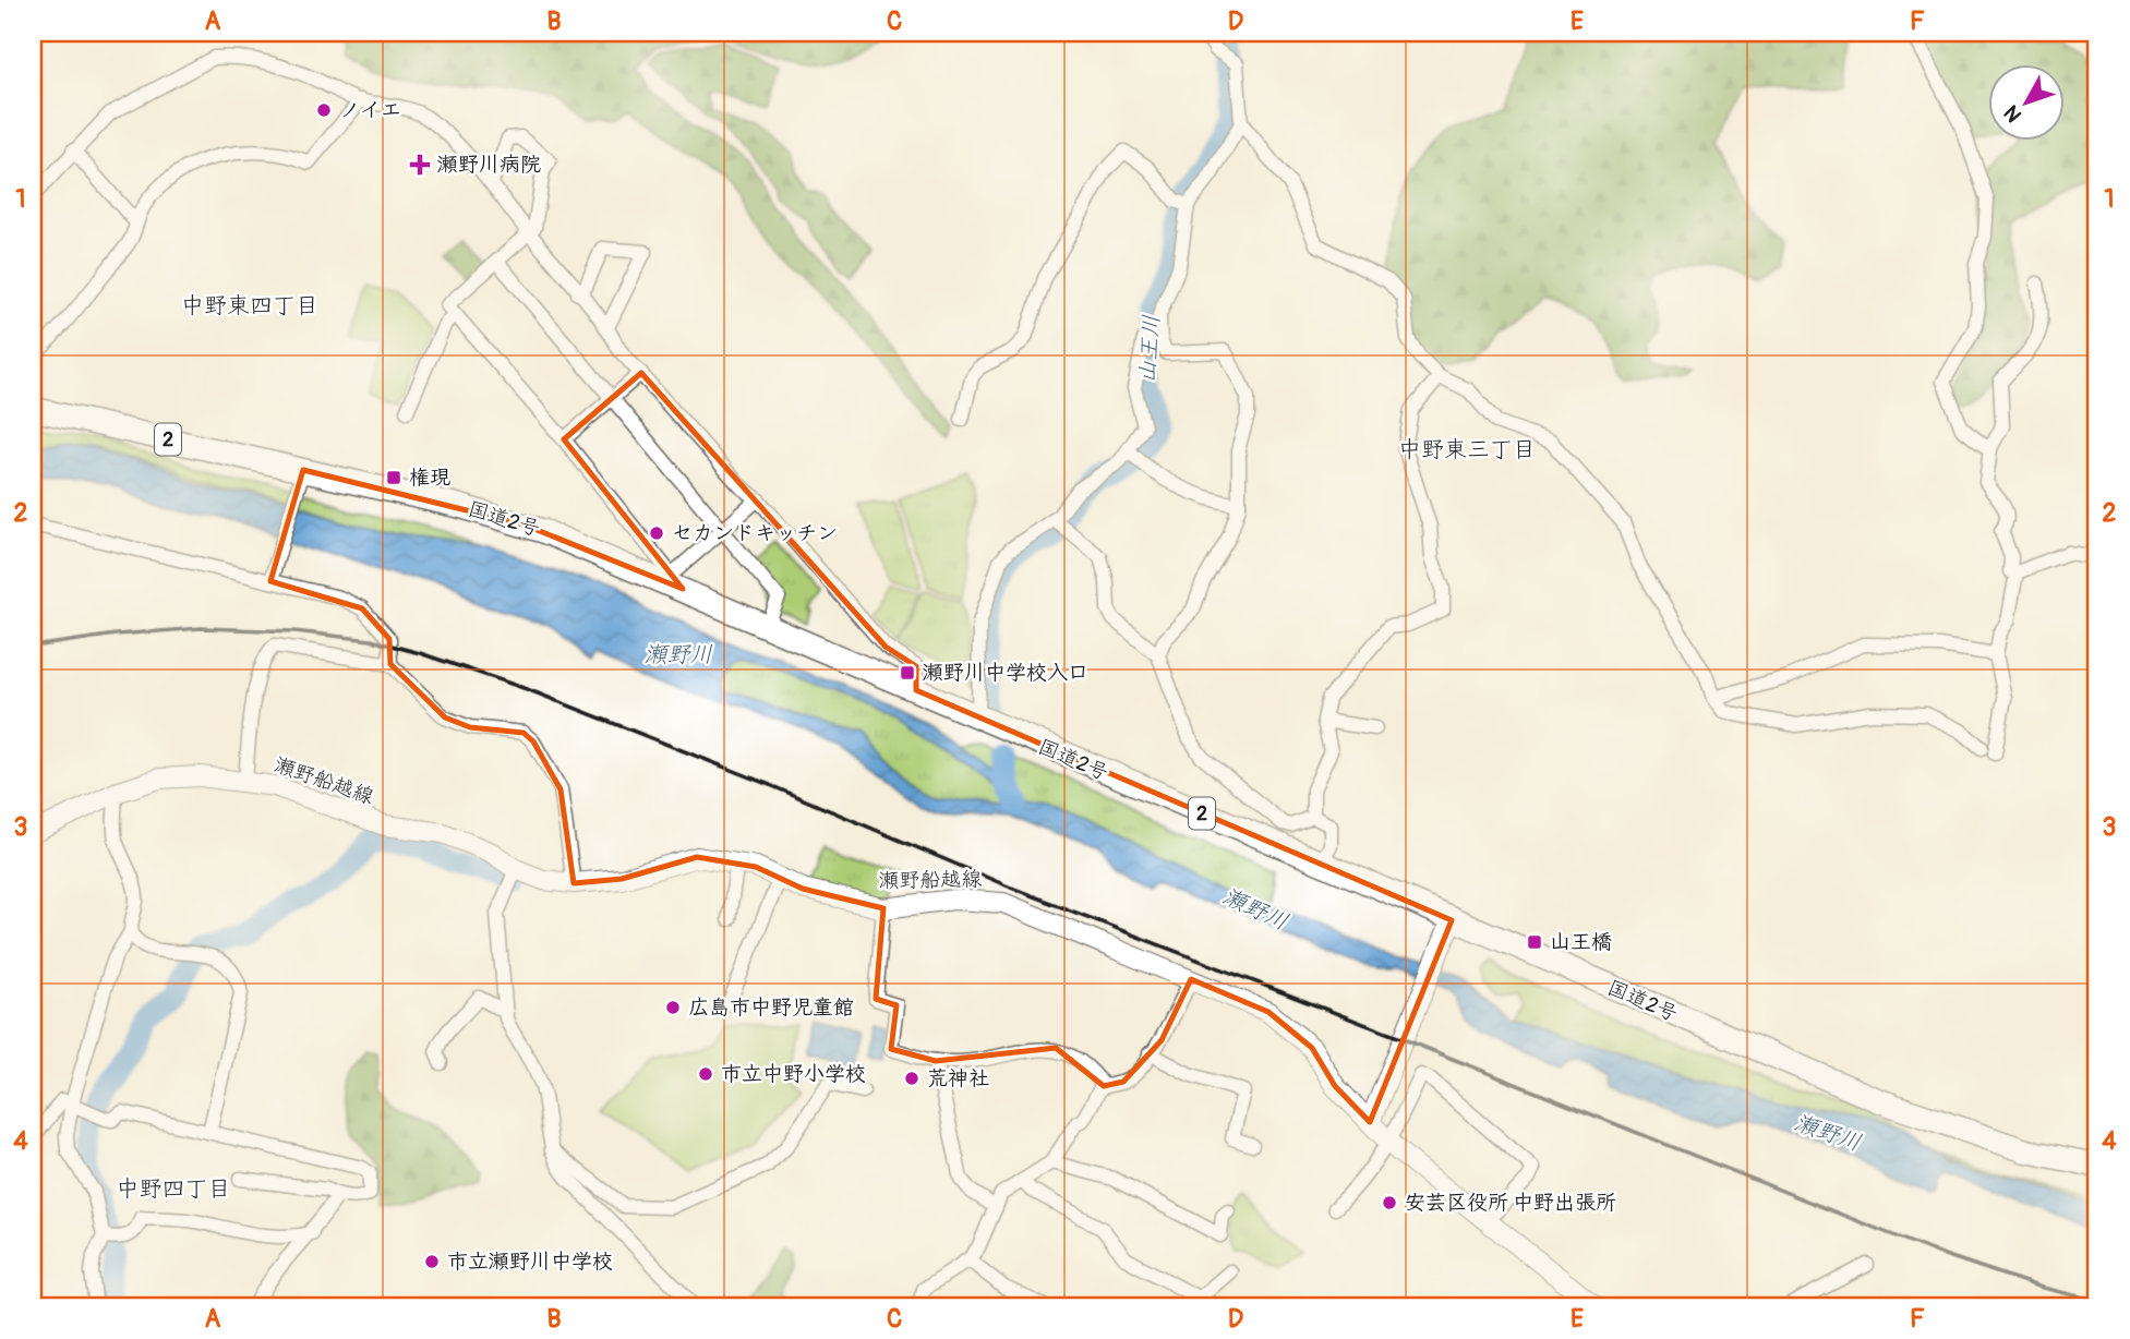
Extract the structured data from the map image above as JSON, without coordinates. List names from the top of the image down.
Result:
{
  "streets": {
    "highway": ["2", "国道2号"],
    "main road": ["瀬野船越線"]
  },
  "districts": ["中野東四丁目", "中野東三丁目", "中野四丁目"],
  "water": ["山王川", "瀬野川"],
  "places": {
    "other": [
      "ノイエ",
      "セカンドキッチン",
      "広島市中野児童館",
      "市立中野小学校",
      "荒神社",
      "安芸区役所 中野出張所",
      "市立瀬野川中学校"
    ],
    "health": ["瀬野川病院"],
    "transit": ["権現", "瀬野川中学校入口", "山王橋"]
  },
  "north": "bottom left",
  "grid": {
    "columns": [
      "A",
      "B",
      "C",
      "D",
      "E",
      "F"
    ],
    "rows": [
      "1",
      "2",
      "3",
      "4"
    ]
  }
}
